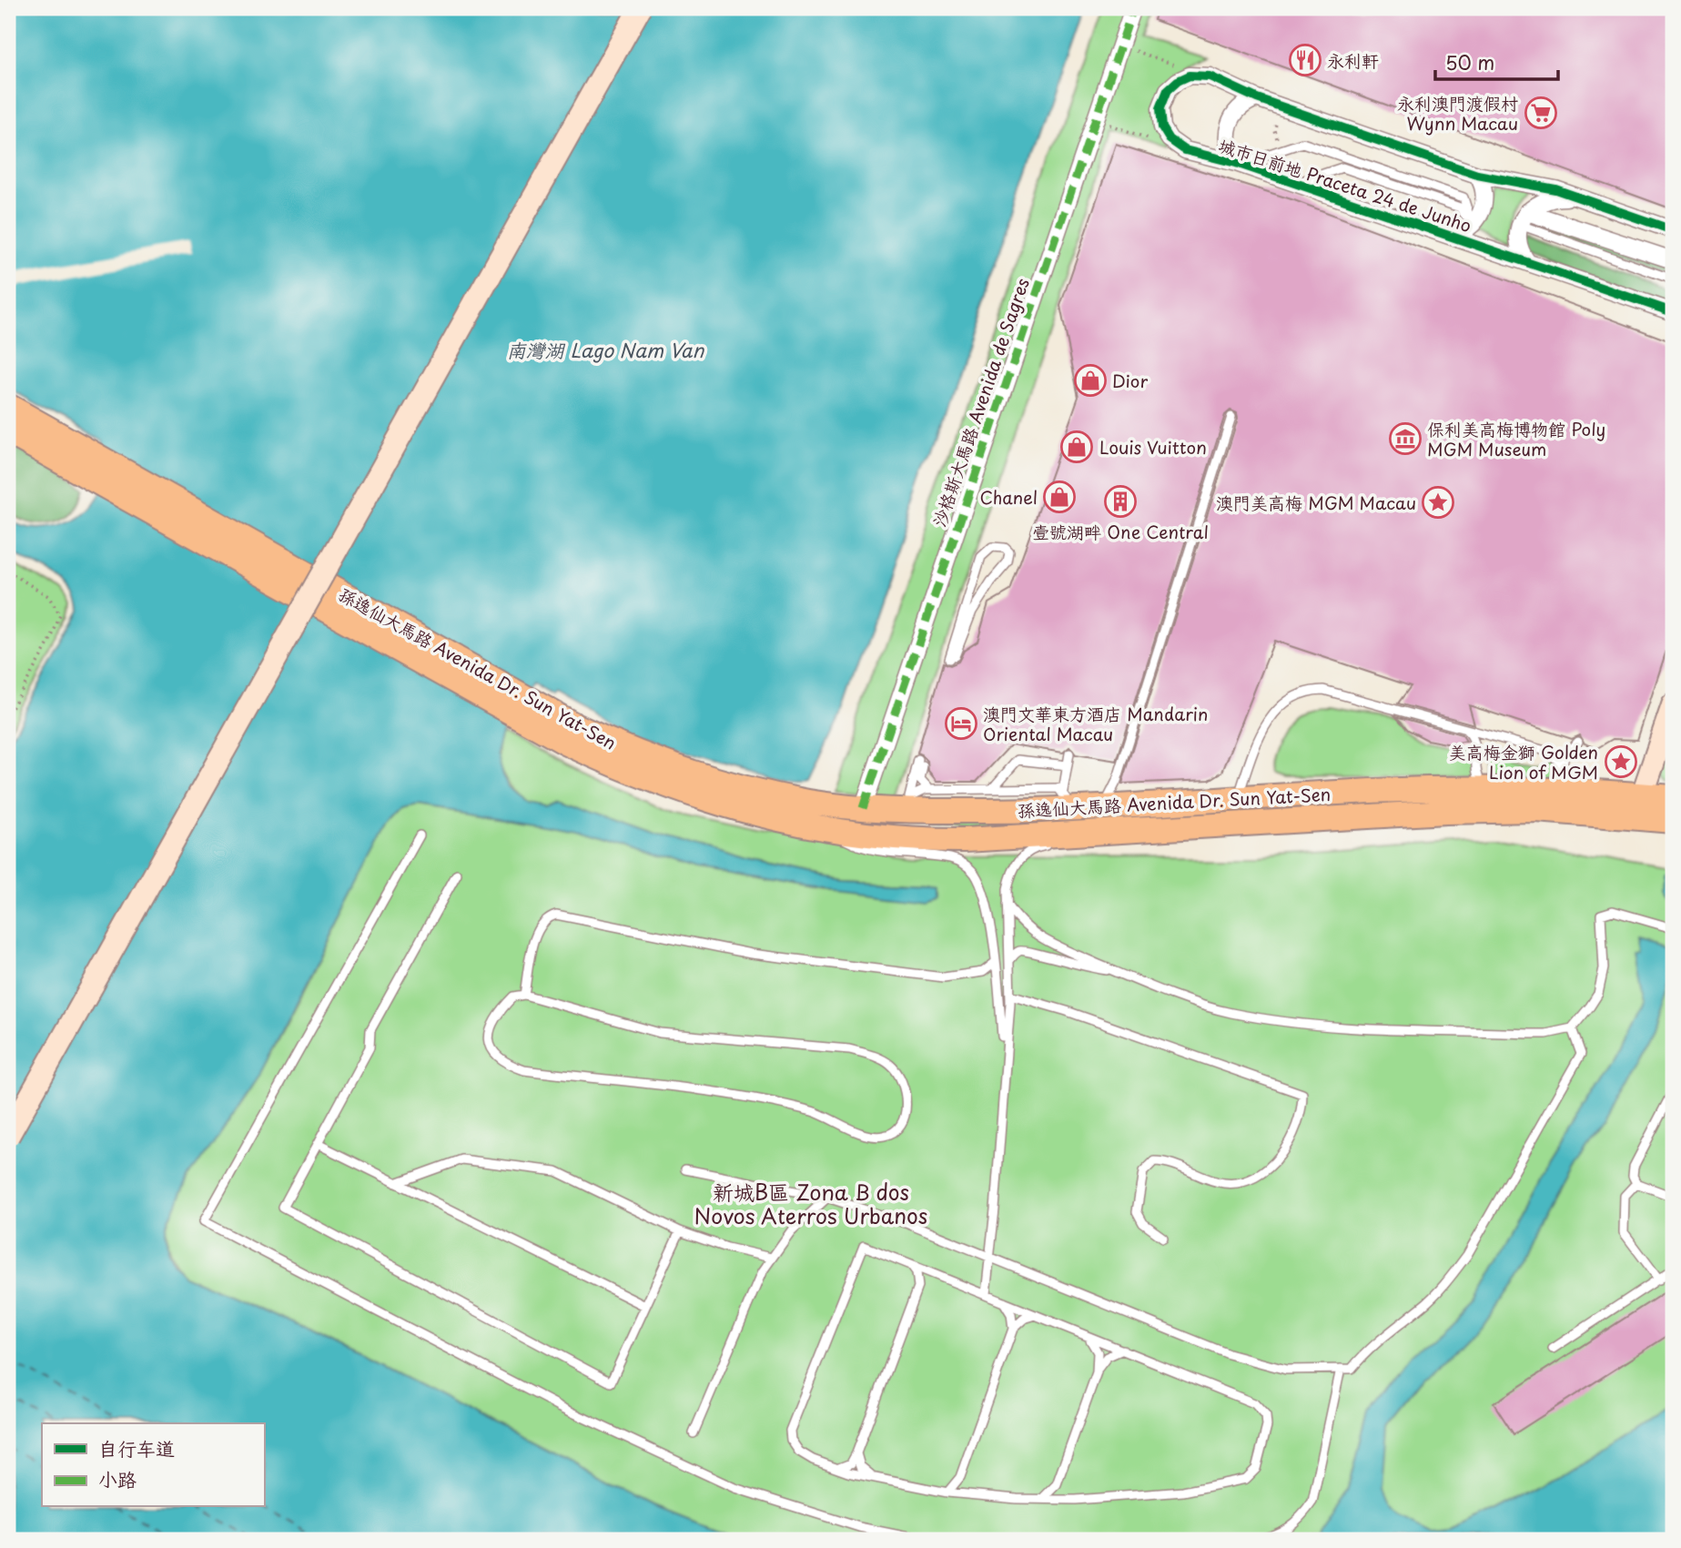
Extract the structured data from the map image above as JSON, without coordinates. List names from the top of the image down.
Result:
{
  "streets": {
    "main road": ["孫逸仙大馬路 Avenida Dr. Sun Yat-Sen"],
    "street": ["城市日前地 Praceta 24 de Junho", "沙格斯大馬路 Avenida de Sagres"]
  },
  "crossings": [
    ["沙格斯大馬路 Avenida de Sagres", "孫逸仙大馬路 Avenida Dr. Sun Yat-Sen"]
  ],
  "districts": ["新城B區 Zona B dos Novos Aterros Urbanos"],
  "water": ["南灣湖 Lago Nam Van"],
  "places": {
    "restaurant": ["永利軒"],
    "supermarket": ["永利澳門渡假村 Wynn Macau"],
    "shop": ["Dior", "Louis Vuitton", "Chanel"],
    "museum": ["保利美高梅博物館 Poly MGM Museum"],
    "building": ["壹號湖畔 One Central"],
    "place": ["澳門美高梅 MGM Macau", "美高梅金獅 Golden Lion of MGM"],
    "hotel": ["澳門文華東方酒店 Mandarin Oriental Macau"]
  },
  "legend": ["自行车道", "小路"],
  "scale_bar": "50 m"
}
